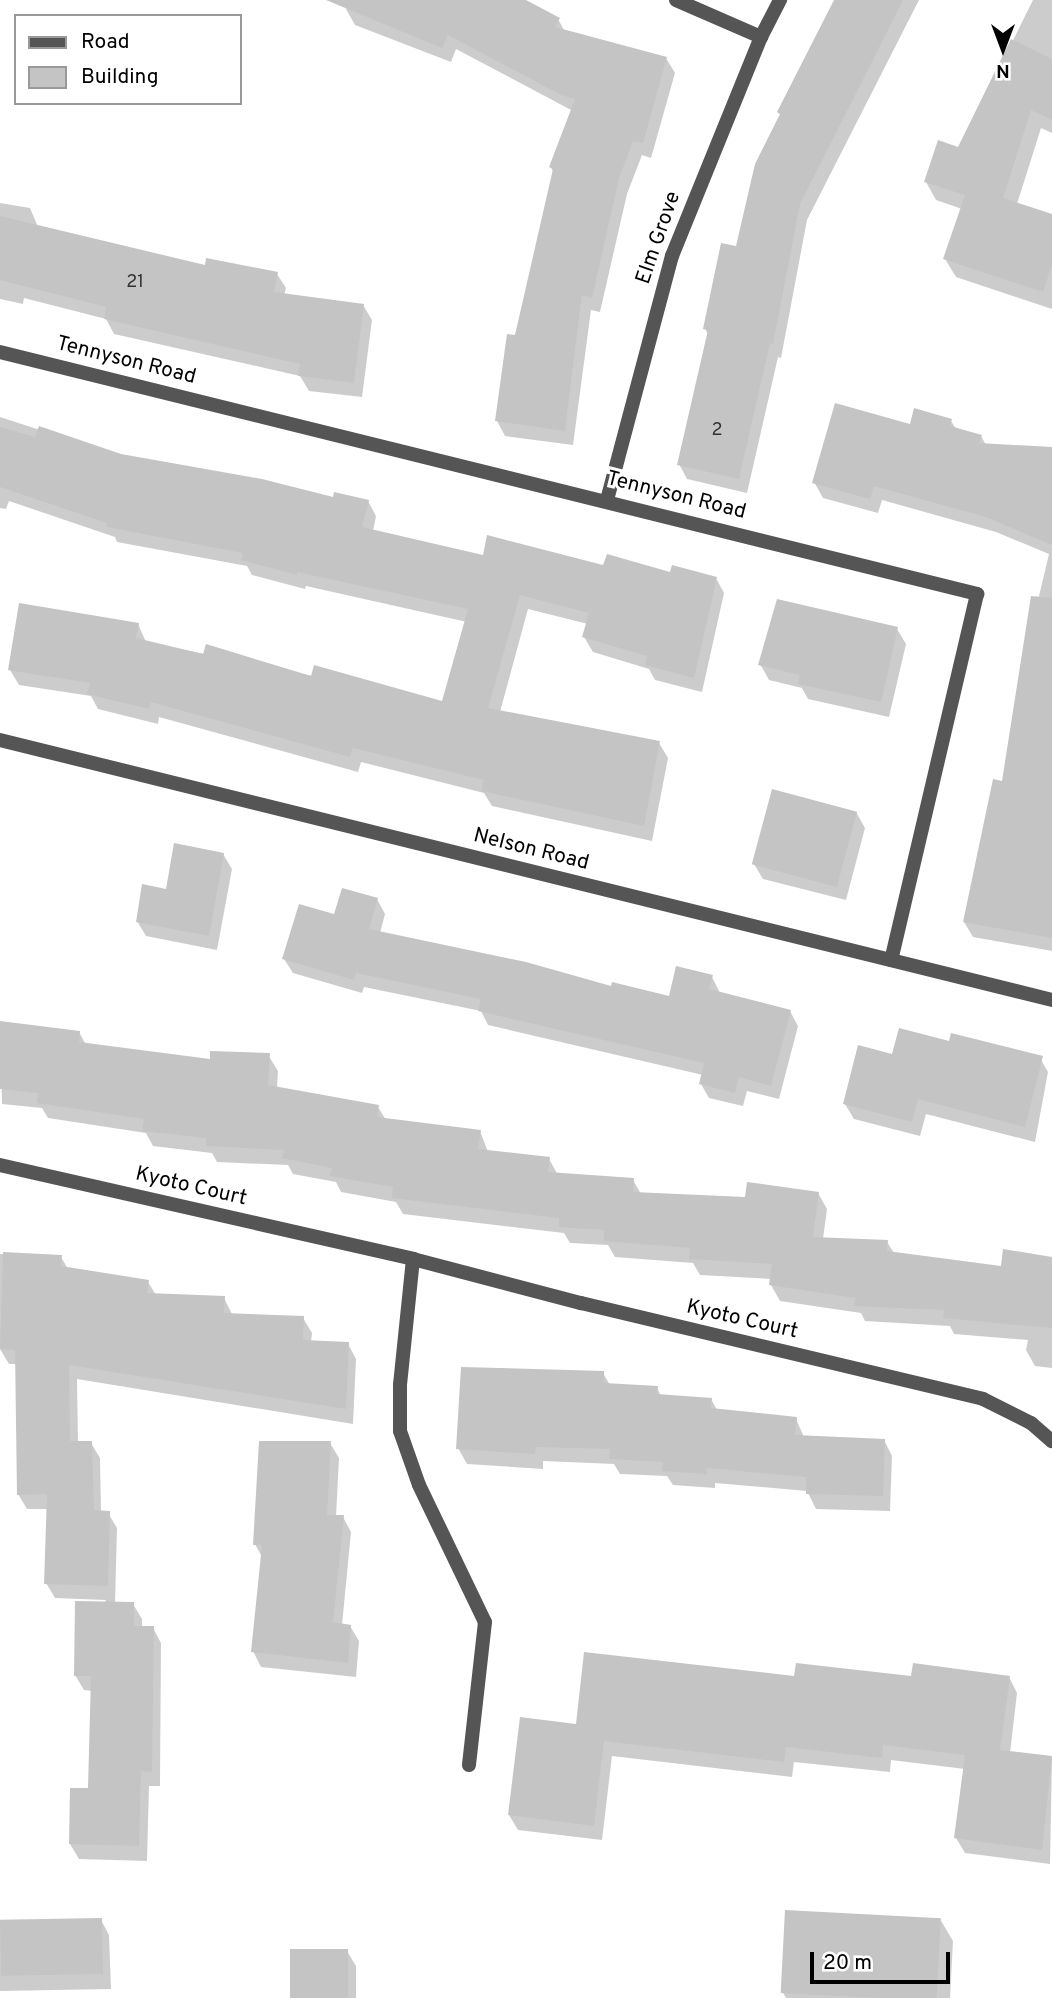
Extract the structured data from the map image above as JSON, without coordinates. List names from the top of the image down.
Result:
{
  "streets": {
    "street": [
      "Elm Grove",
      "Tennyson Road",
      "Nelson Road",
      "Kyoto Court"
    ]
  },
  "crossings": [
    ["Elm Grove", "Tennyson Road"],
    ["Tennyson Road", "Nelson Road"]
  ],
  "house_numbers": ["21", "2"],
  "legend": ["Road", "Building"],
  "scale_bar": "20 m",
  "north": "bottom"
}
